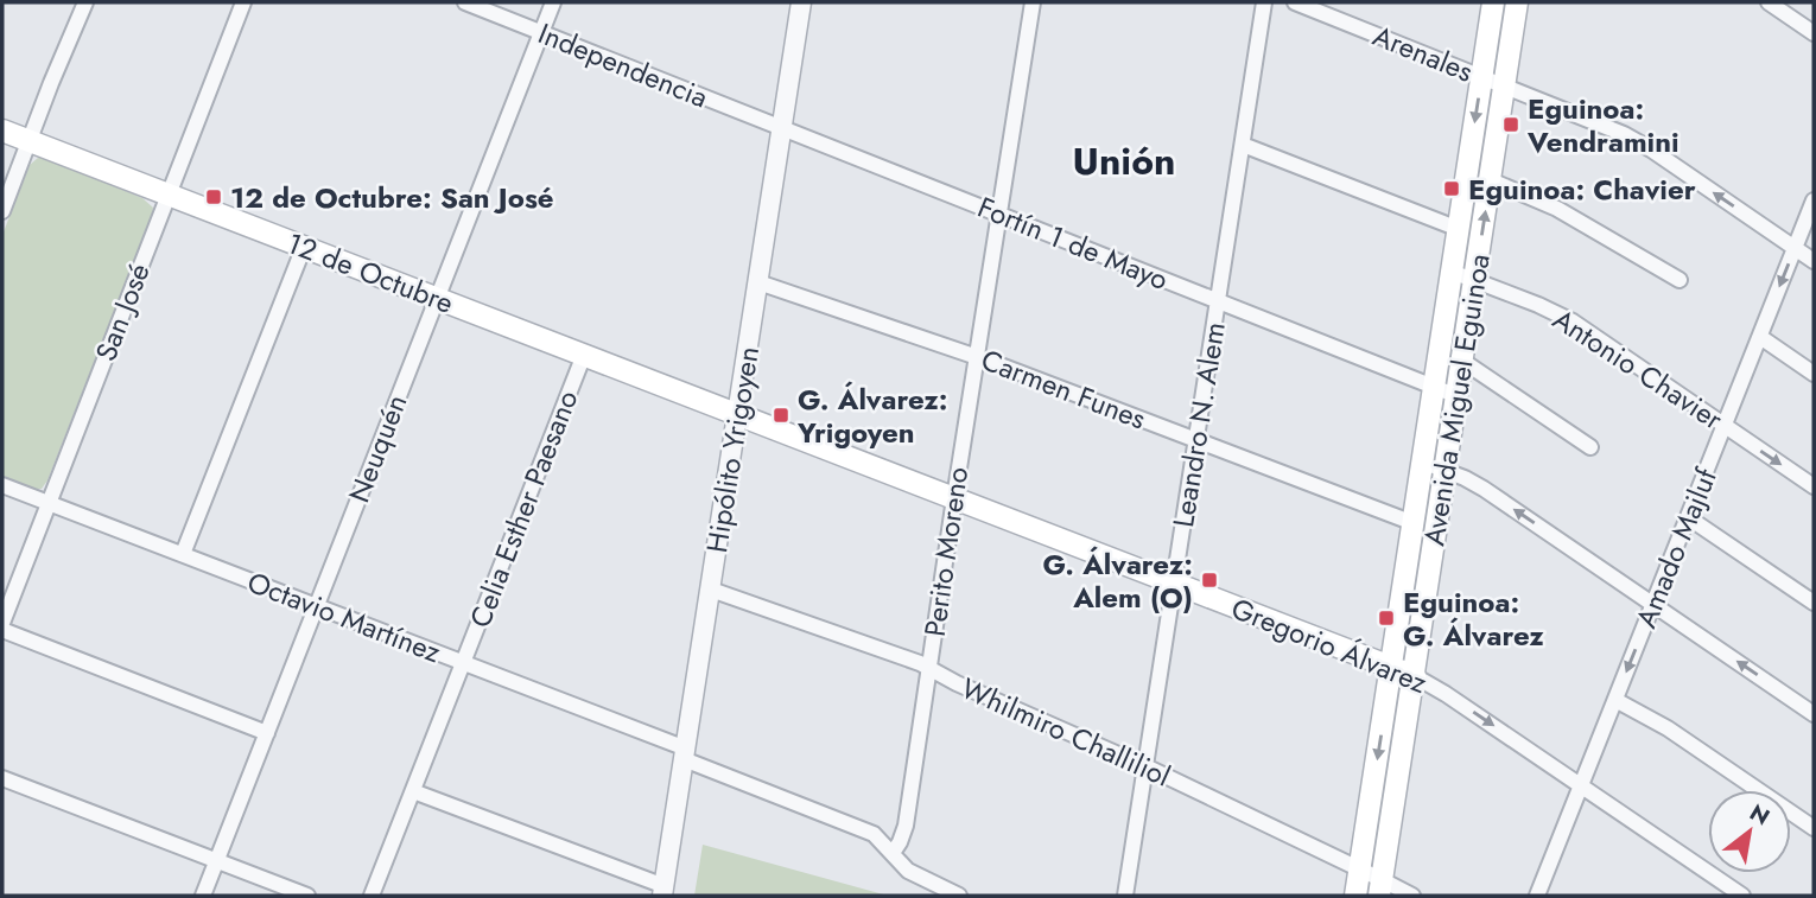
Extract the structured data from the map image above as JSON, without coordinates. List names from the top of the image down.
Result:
{
  "streets": {
    "main road": ["12 de Octubre", "Avenida Miguel Eguinoa", "Gregorio Álvarez"],
    "street": [
      "Arenales",
      "Independencia",
      "Fortín 1 de Mayo",
      "San José",
      "Antonio Chavier",
      "Carmen Funes",
      "Leandro N. Alem",
      "Neuquén",
      "Hipólito Yrigoyen",
      "Celia Esther Paesano",
      "Amado Majluf",
      "Perito Moreno",
      "Octavio Martínez",
      "Whilmiro Challiliol"
    ]
  },
  "crossings": [
    ["Arenales", "Avenida Miguel Eguinoa"],
    ["Arenales", "Amado Majluf"],
    ["Independencia", "Fortín 1 de Mayo"],
    ["Independencia", "Neuquén"],
    ["Independencia", "Hipólito Yrigoyen"],
    ["Fortín 1 de Mayo", "Avenida Miguel Eguinoa"],
    ["Fortín 1 de Mayo", "Leandro N. Alem"],
    ["Fortín 1 de Mayo", "Hipólito Yrigoyen"],
    ["Fortín 1 de Mayo", "Perito Moreno"],
    ["12 de Octubre", "San José"],
    ["12 de Octubre", "Neuquén"],
    ["12 de Octubre", "Hipólito Yrigoyen"],
    ["12 de Octubre", "Celia Esther Paesano"],
    ["12 de Octubre", "Gregorio Álvarez"],
    ["San José", "Octavio Martínez"],
    ["Antonio Chavier", "Avenida Miguel Eguinoa"],
    ["Antonio Chavier", "Amado Majluf"],
    ["Carmen Funes", "Avenida Miguel Eguinoa"],
    ["Carmen Funes", "Leandro N. Alem"],
    ["Carmen Funes", "Hipólito Yrigoyen"],
    ["Carmen Funes", "Perito Moreno"],
    ["Avenida Miguel Eguinoa", "Gregorio Álvarez"],
    ["Avenida Miguel Eguinoa", "Whilmiro Challiliol"],
    ["Leandro N. Alem", "Gregorio Álvarez"],
    ["Leandro N. Alem", "Whilmiro Challiliol"],
    ["Neuquén", "Octavio Martínez"],
    ["Hipólito Yrigoyen", "Octavio Martínez"],
    ["Hipólito Yrigoyen", "Gregorio Álvarez"],
    ["Hipólito Yrigoyen", "Whilmiro Challiliol"],
    ["Celia Esther Paesano", "Octavio Martínez"],
    ["Amado Majluf", "Gregorio Álvarez"],
    ["Perito Moreno", "Octavio Martínez"],
    ["Perito Moreno", "Gregorio Álvarez"],
    ["Perito Moreno", "Whilmiro Challiliol"]
  ],
  "districts": ["Unión"],
  "places": {
    "transit": [
      "Eguinoa: Vendramini",
      "Eguinoa: Chavier",
      "12 de Octubre: San José",
      "G. Álvarez: Yrigoyen",
      "G. Álvarez: Alem (O)",
      "Eguinoa: G. Álvarez"
    ]
  },
  "north": "top right"
}
